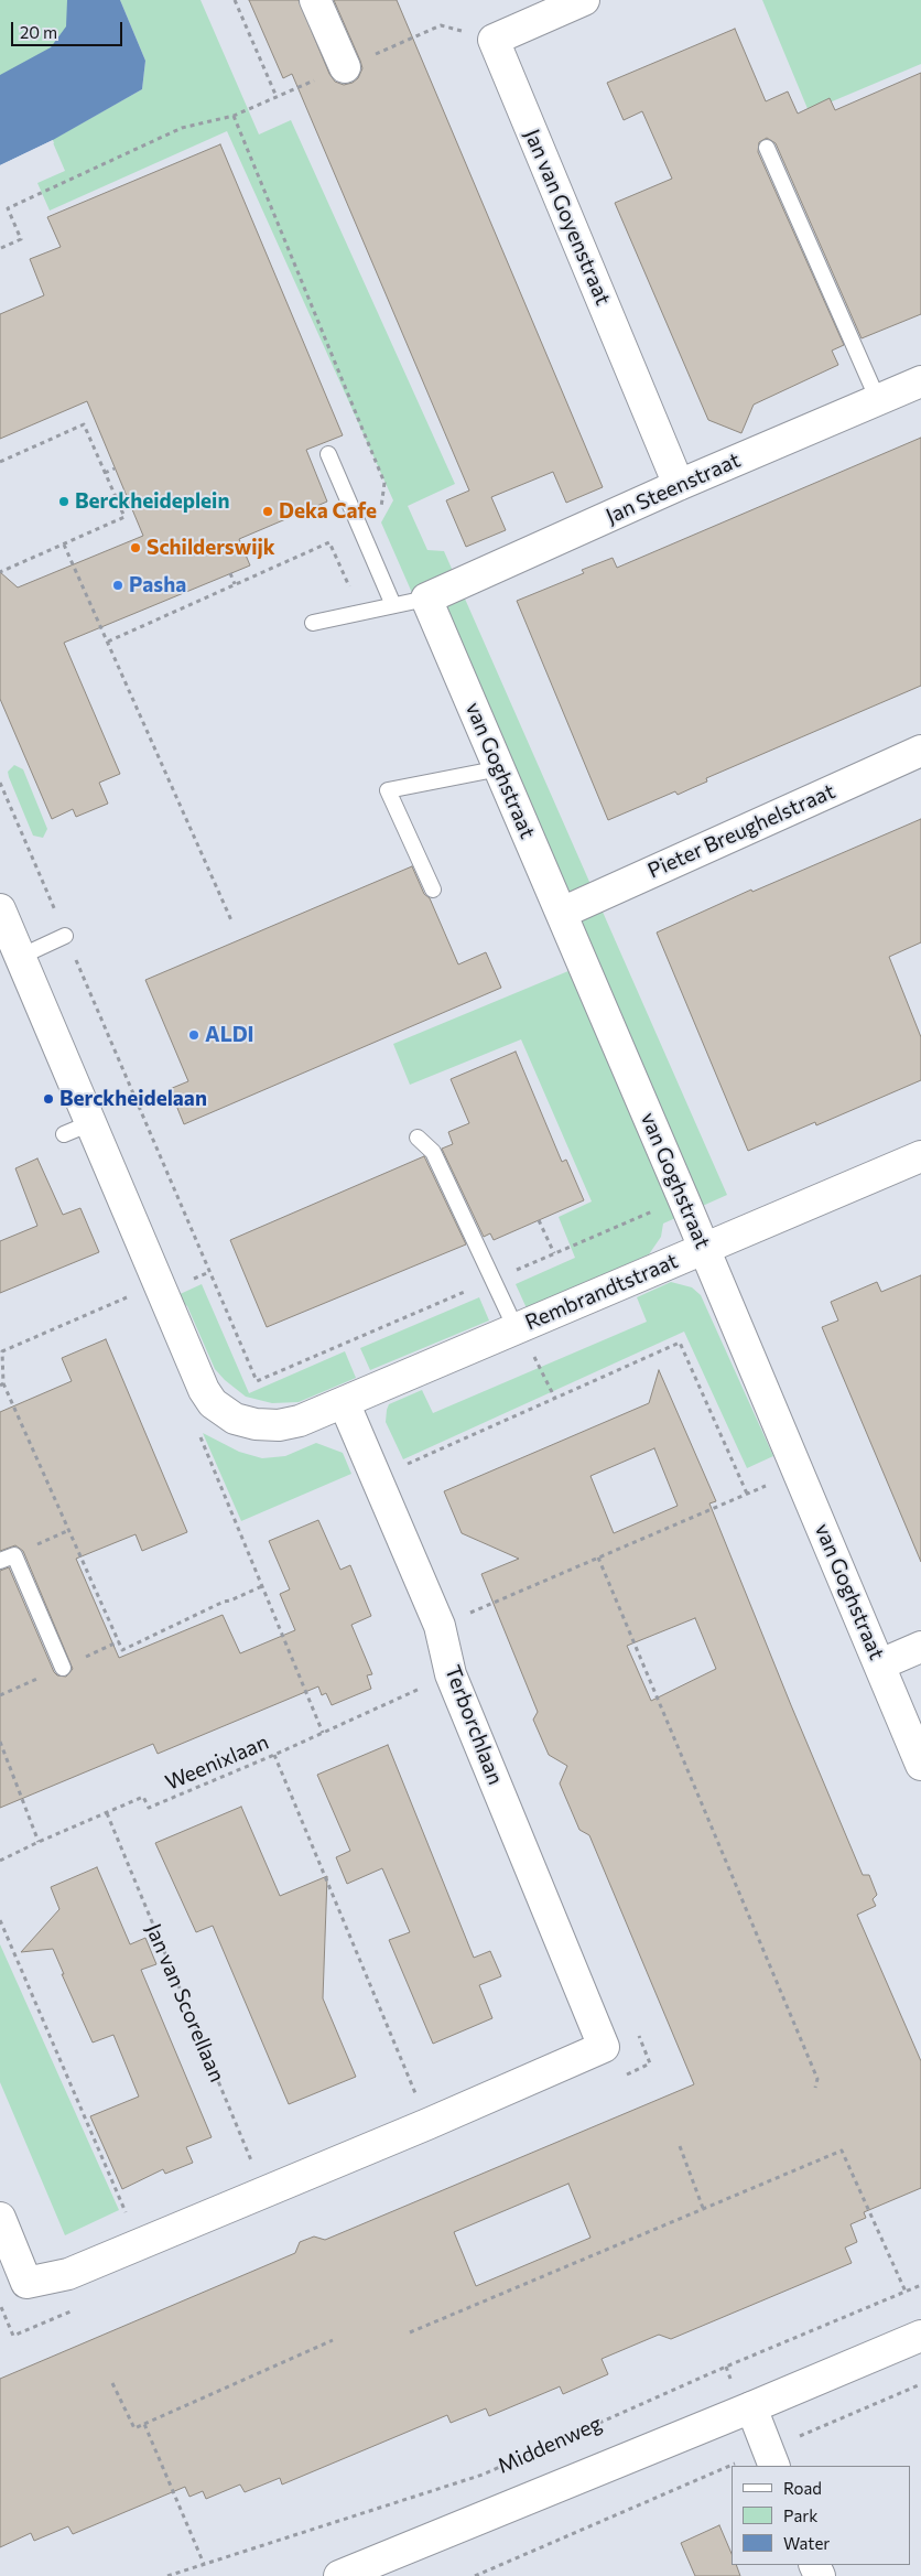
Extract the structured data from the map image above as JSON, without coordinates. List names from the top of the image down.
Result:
{
  "streets": {
    "street": [
      "Jan van Goyenstraat",
      "Jan Steenstraat",
      "van Goghstraat",
      "Pieter Breughelstraat",
      "Rembrandtstraat",
      "Terborchlaan",
      "Middenweg"
    ],
    "path": ["Weenixlaan", "Jan van Scorellaan"]
  },
  "crossings": [
    ["Jan van Goyenstraat", "Jan Steenstraat"],
    ["Jan Steenstraat", "van Goghstraat"],
    ["van Goghstraat", "Pieter Breughelstraat"],
    ["van Goghstraat", "Rembrandtstraat"],
    ["Rembrandtstraat", "Terborchlaan"],
    ["Terborchlaan", "Weenixlaan"],
    ["Weenixlaan", "Jan van Scorellaan"]
  ],
  "places": [
    "Berckheideplein",
    "Deka Cafe",
    "Schilderswijk",
    "Pasha",
    "ALDI",
    "Berckheidelaan"
  ],
  "legend": ["Road", "Park", "Water"],
  "scale_bar": "20 m"
}
